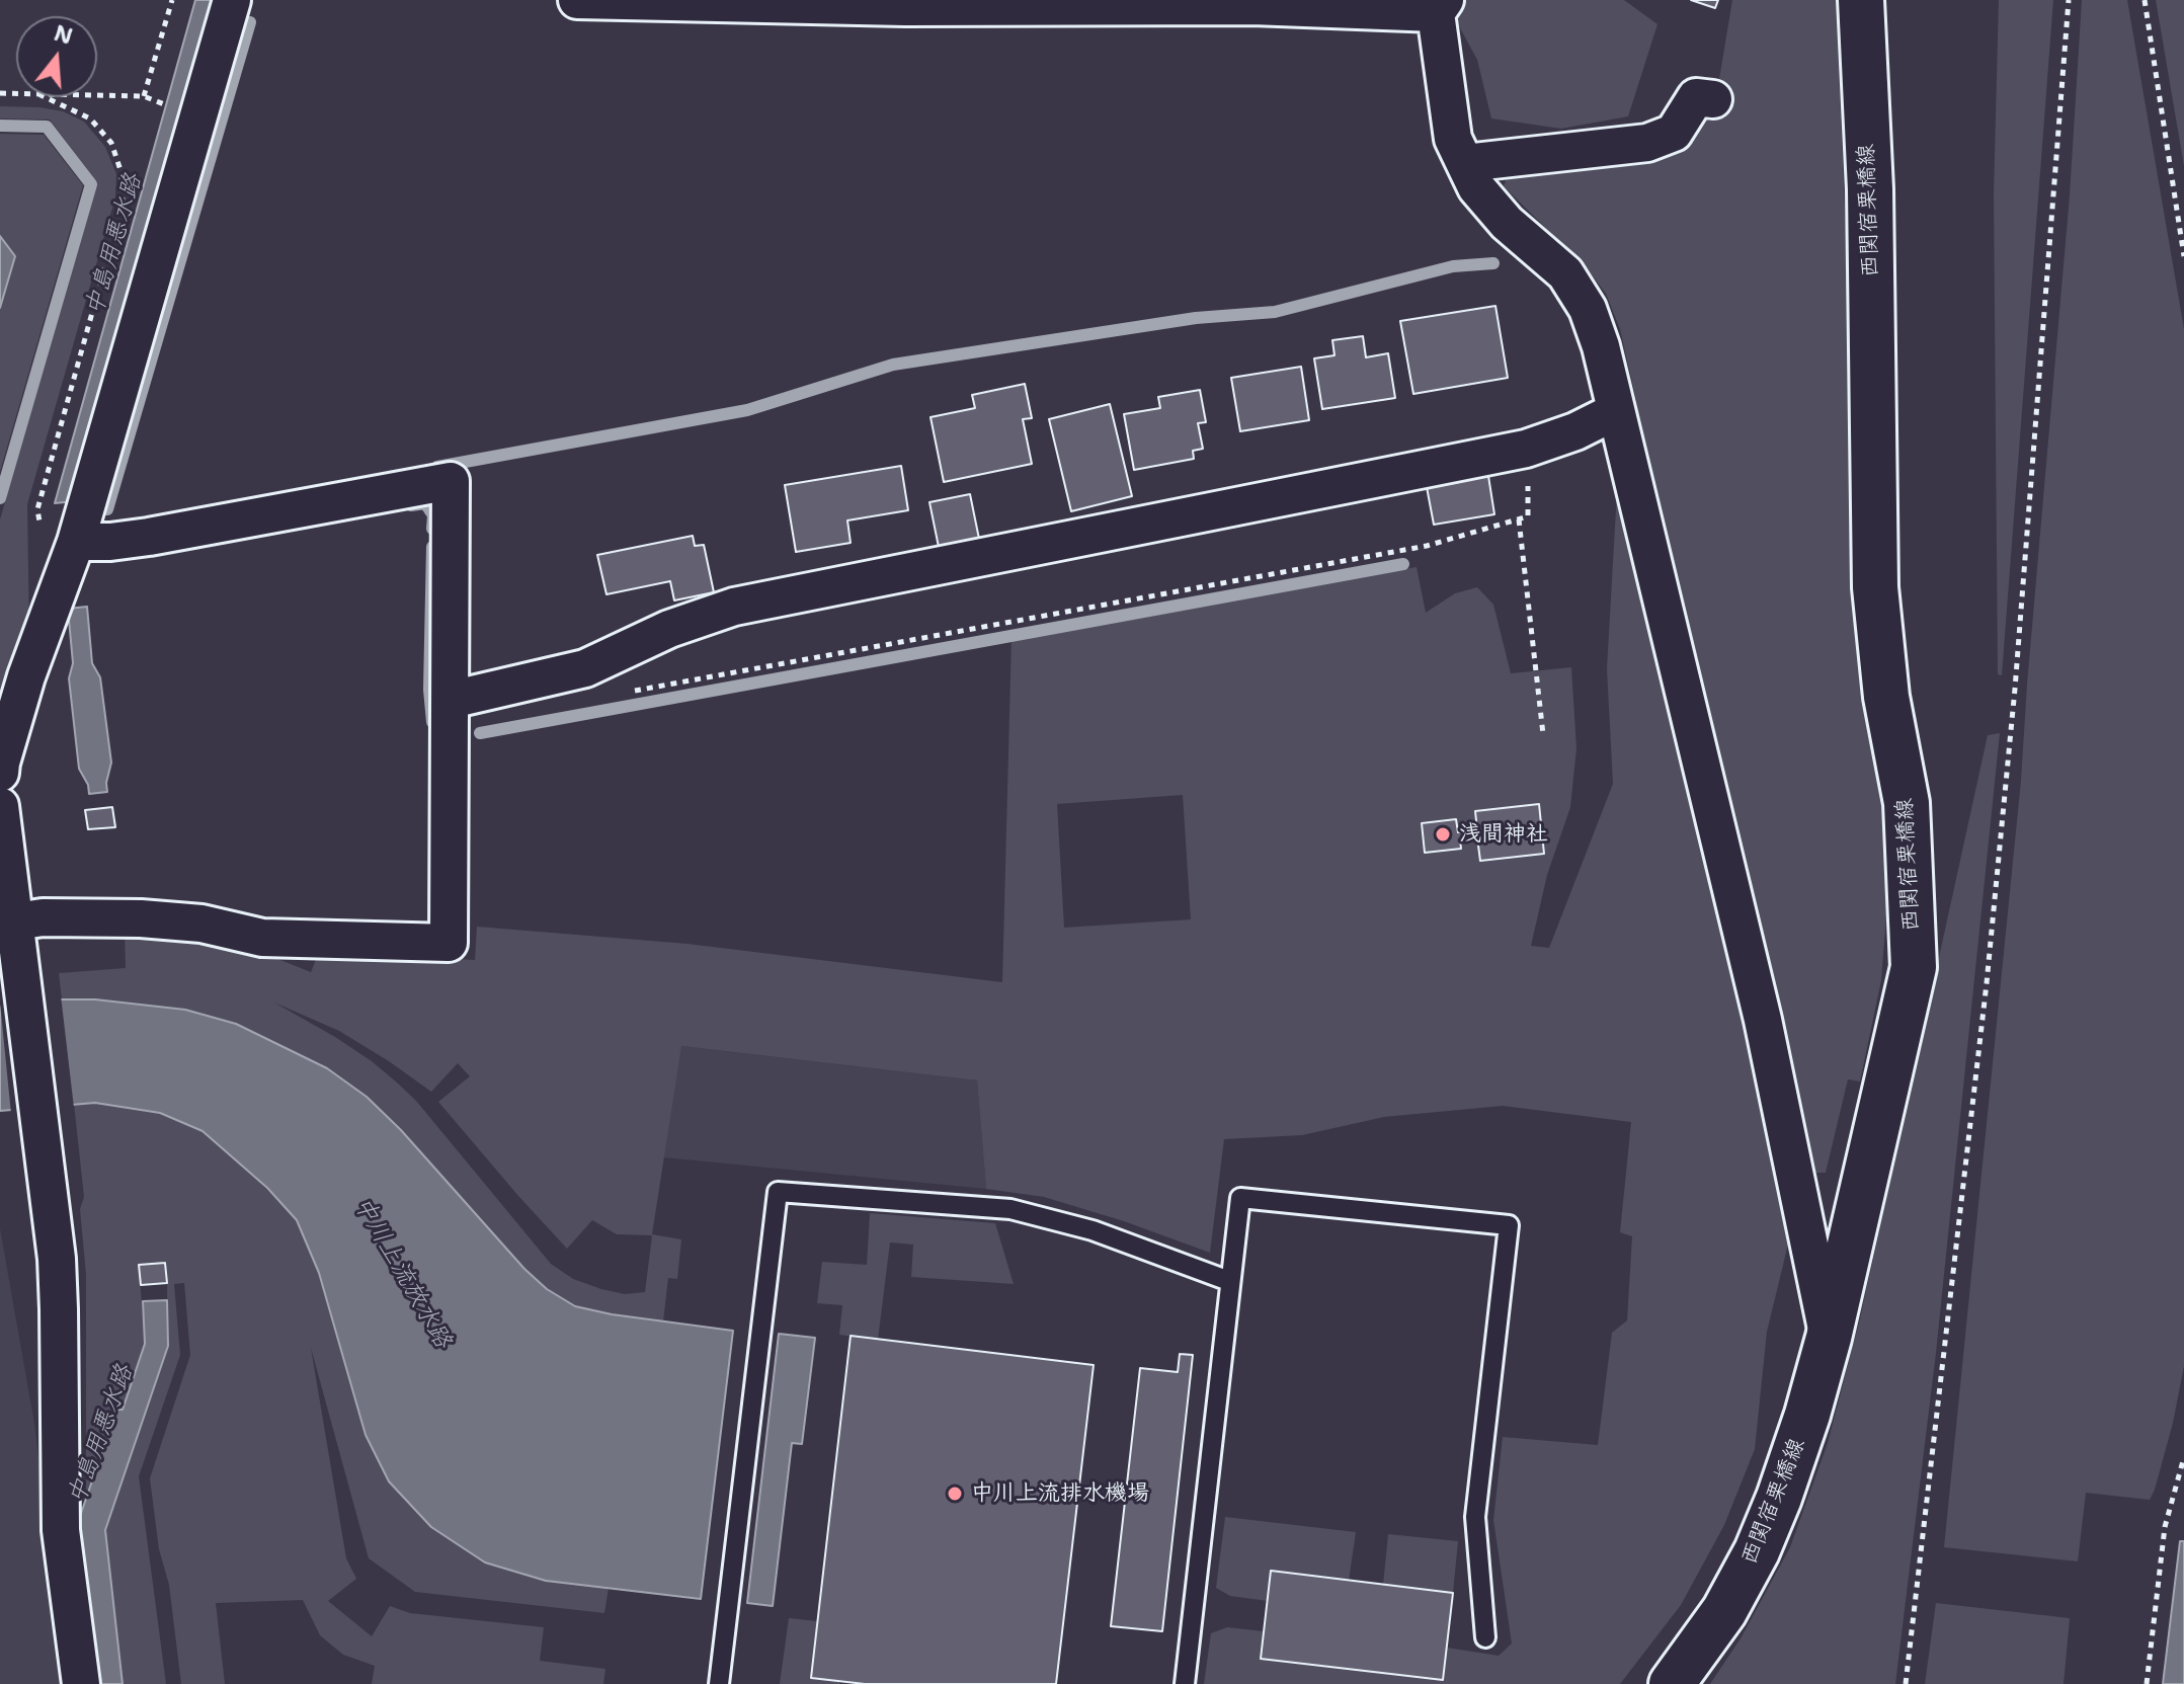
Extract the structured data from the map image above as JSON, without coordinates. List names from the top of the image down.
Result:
{
  "streets": {
    "main road": ["西関宿栗橋線"]
  },
  "water": ["中島用悪水路", "中川上流放水路"],
  "places": ["浅間神社", "中川上流排水機場"],
  "north": "top"
}
